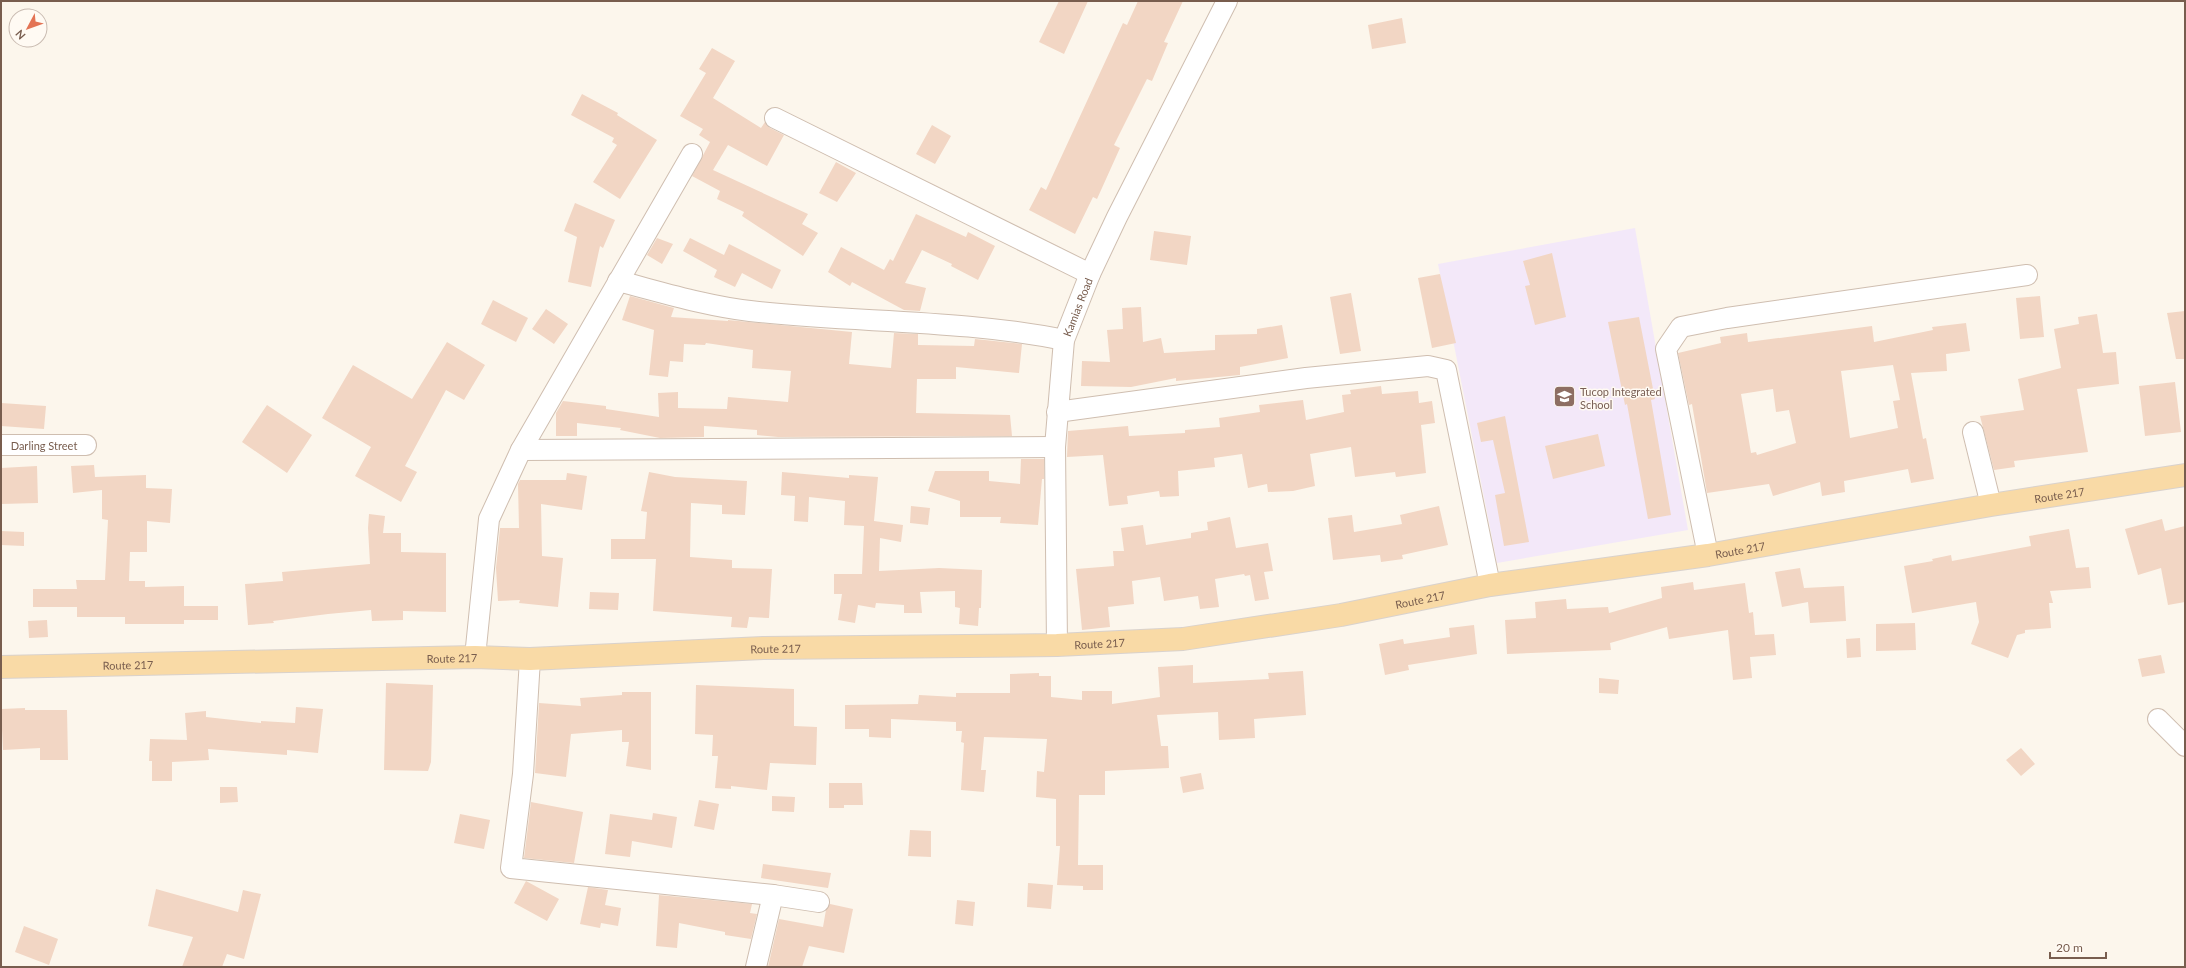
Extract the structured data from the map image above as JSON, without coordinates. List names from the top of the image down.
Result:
{
  "streets": {
    "main road": ["Route 217"],
    "street": ["Kamias Road", "Darling Street"]
  },
  "crossings": [
    ["Kamias Road", "Route 217"]
  ],
  "places": {
    "school or university": ["Tucop Integrated School"]
  },
  "scale_bar": "20 m",
  "north": "bottom left"
}
